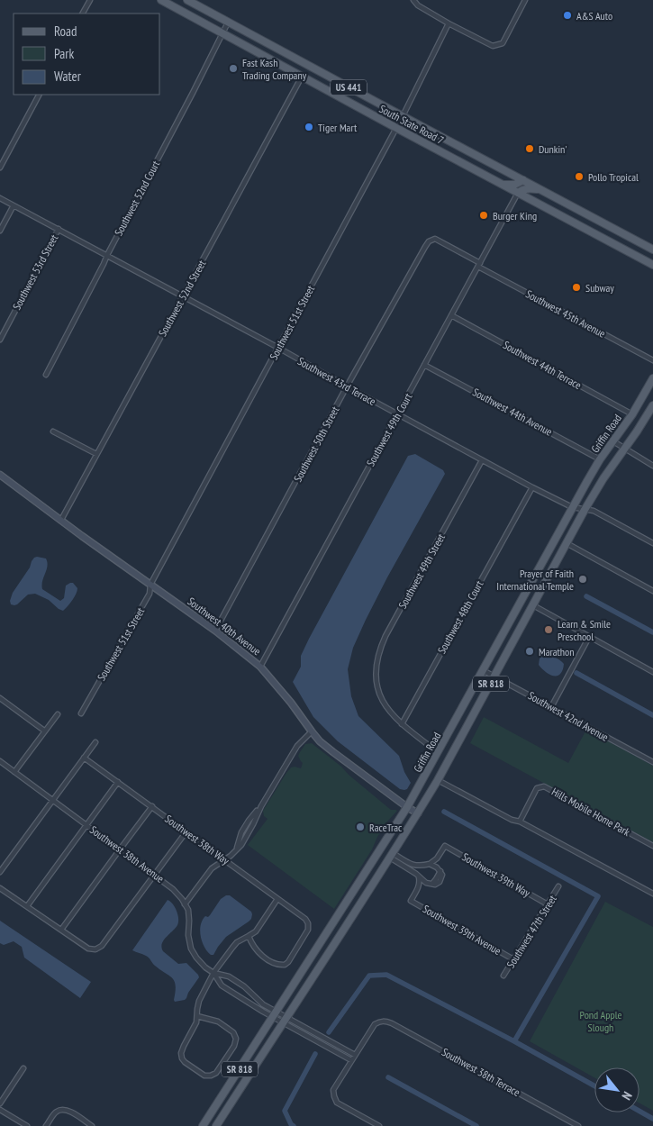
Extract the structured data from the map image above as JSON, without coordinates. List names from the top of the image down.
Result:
{
  "streets": {
    "main road": [
      "US 441",
      "South State Road 7",
      "Griffin Road",
      "SR 818"
    ],
    "street": [
      "Southwest 52nd Court",
      "Southwest 53rd Street",
      "Southwest 52nd Street",
      "Southwest 45th Avenue",
      "Southwest 51st Street",
      "Southwest 44th Terrace",
      "Southwest 43rd Terrace",
      "Southwest 44th Avenue",
      "Southwest 49th Court",
      "Southwest 50th Street",
      "Southwest 49th Street",
      "Southwest 48th Court",
      "Southwest 40th Avenue",
      "Southwest 42nd Avenue",
      "Hills Mobile Home Park",
      "Southwest 38th Way",
      "Southwest 38th Avenue",
      "Southwest 39th Way",
      "Southwest 39th Avenue",
      "Southwest 47th Street",
      "Southwest 38th Terrace"
    ]
  },
  "crossings": [
    ["South State Road 7", "Southwest 52nd Court"],
    ["South State Road 7", "Southwest 52nd Street"],
    ["South State Road 7", "Southwest 51st Street"],
    ["South State Road 7", "Southwest 49th Court"],
    ["Southwest 52nd Court", "Southwest 43rd Terrace"],
    ["Southwest 53rd Street", "Southwest 43rd Terrace"],
    ["Southwest 52nd Street", "Southwest 43rd Terrace"],
    ["Southwest 52nd Street", "Southwest 40th Avenue"],
    ["Southwest 45th Avenue", "Southwest 49th Court"],
    ["Southwest 45th Avenue", "Southwest 50th Street"],
    ["Southwest 51st Street", "Southwest 43rd Terrace"],
    ["Southwest 51st Street", "Southwest 40th Avenue"],
    ["Southwest 44th Terrace", "Southwest 49th Court"],
    ["Southwest 44th Terrace", "Griffin Road"],
    ["Southwest 43rd Terrace", "Southwest 49th Court"],
    ["Southwest 43rd Terrace", "Griffin Road"],
    ["Southwest 43rd Terrace", "Southwest 50th Street"],
    ["Southwest 43rd Terrace", "Southwest 49th Street"],
    ["Southwest 43rd Terrace", "Southwest 48th Court"],
    ["Southwest 44th Avenue", "Southwest 49th Court"],
    ["Southwest 44th Avenue", "Griffin Road"],
    ["Southwest 49th Court", "Southwest 40th Avenue"],
    ["Griffin Road", "Southwest 40th Avenue"],
    ["Griffin Road", "Southwest 42nd Avenue"],
    ["Griffin Road", "Southwest 38th Avenue"],
    ["Southwest 50th Street", "Southwest 40th Avenue"],
    ["Southwest 49th Street", "Southwest 48th Court"],
    ["Southwest 38th Avenue", "Southwest 38th Terrace"],
    ["Southwest 39th Way", "Southwest 47th Street"],
    ["Southwest 39th Avenue", "Southwest 47th Street"]
  ],
  "parks": ["Pond Apple Slough"],
  "places": [
    "A&S Auto",
    "Fast Kash Trading Company",
    "Tiger Mart",
    "Dunkin'",
    "Pollo Tropical",
    "Burger King",
    "Subway",
    "Prayer of Faith International Temple",
    "Learn & Smile Preschool",
    "Marathon",
    "RaceTrac"
  ],
  "legend": ["Road", "Park", "Water"],
  "north": "bottom right"
}
